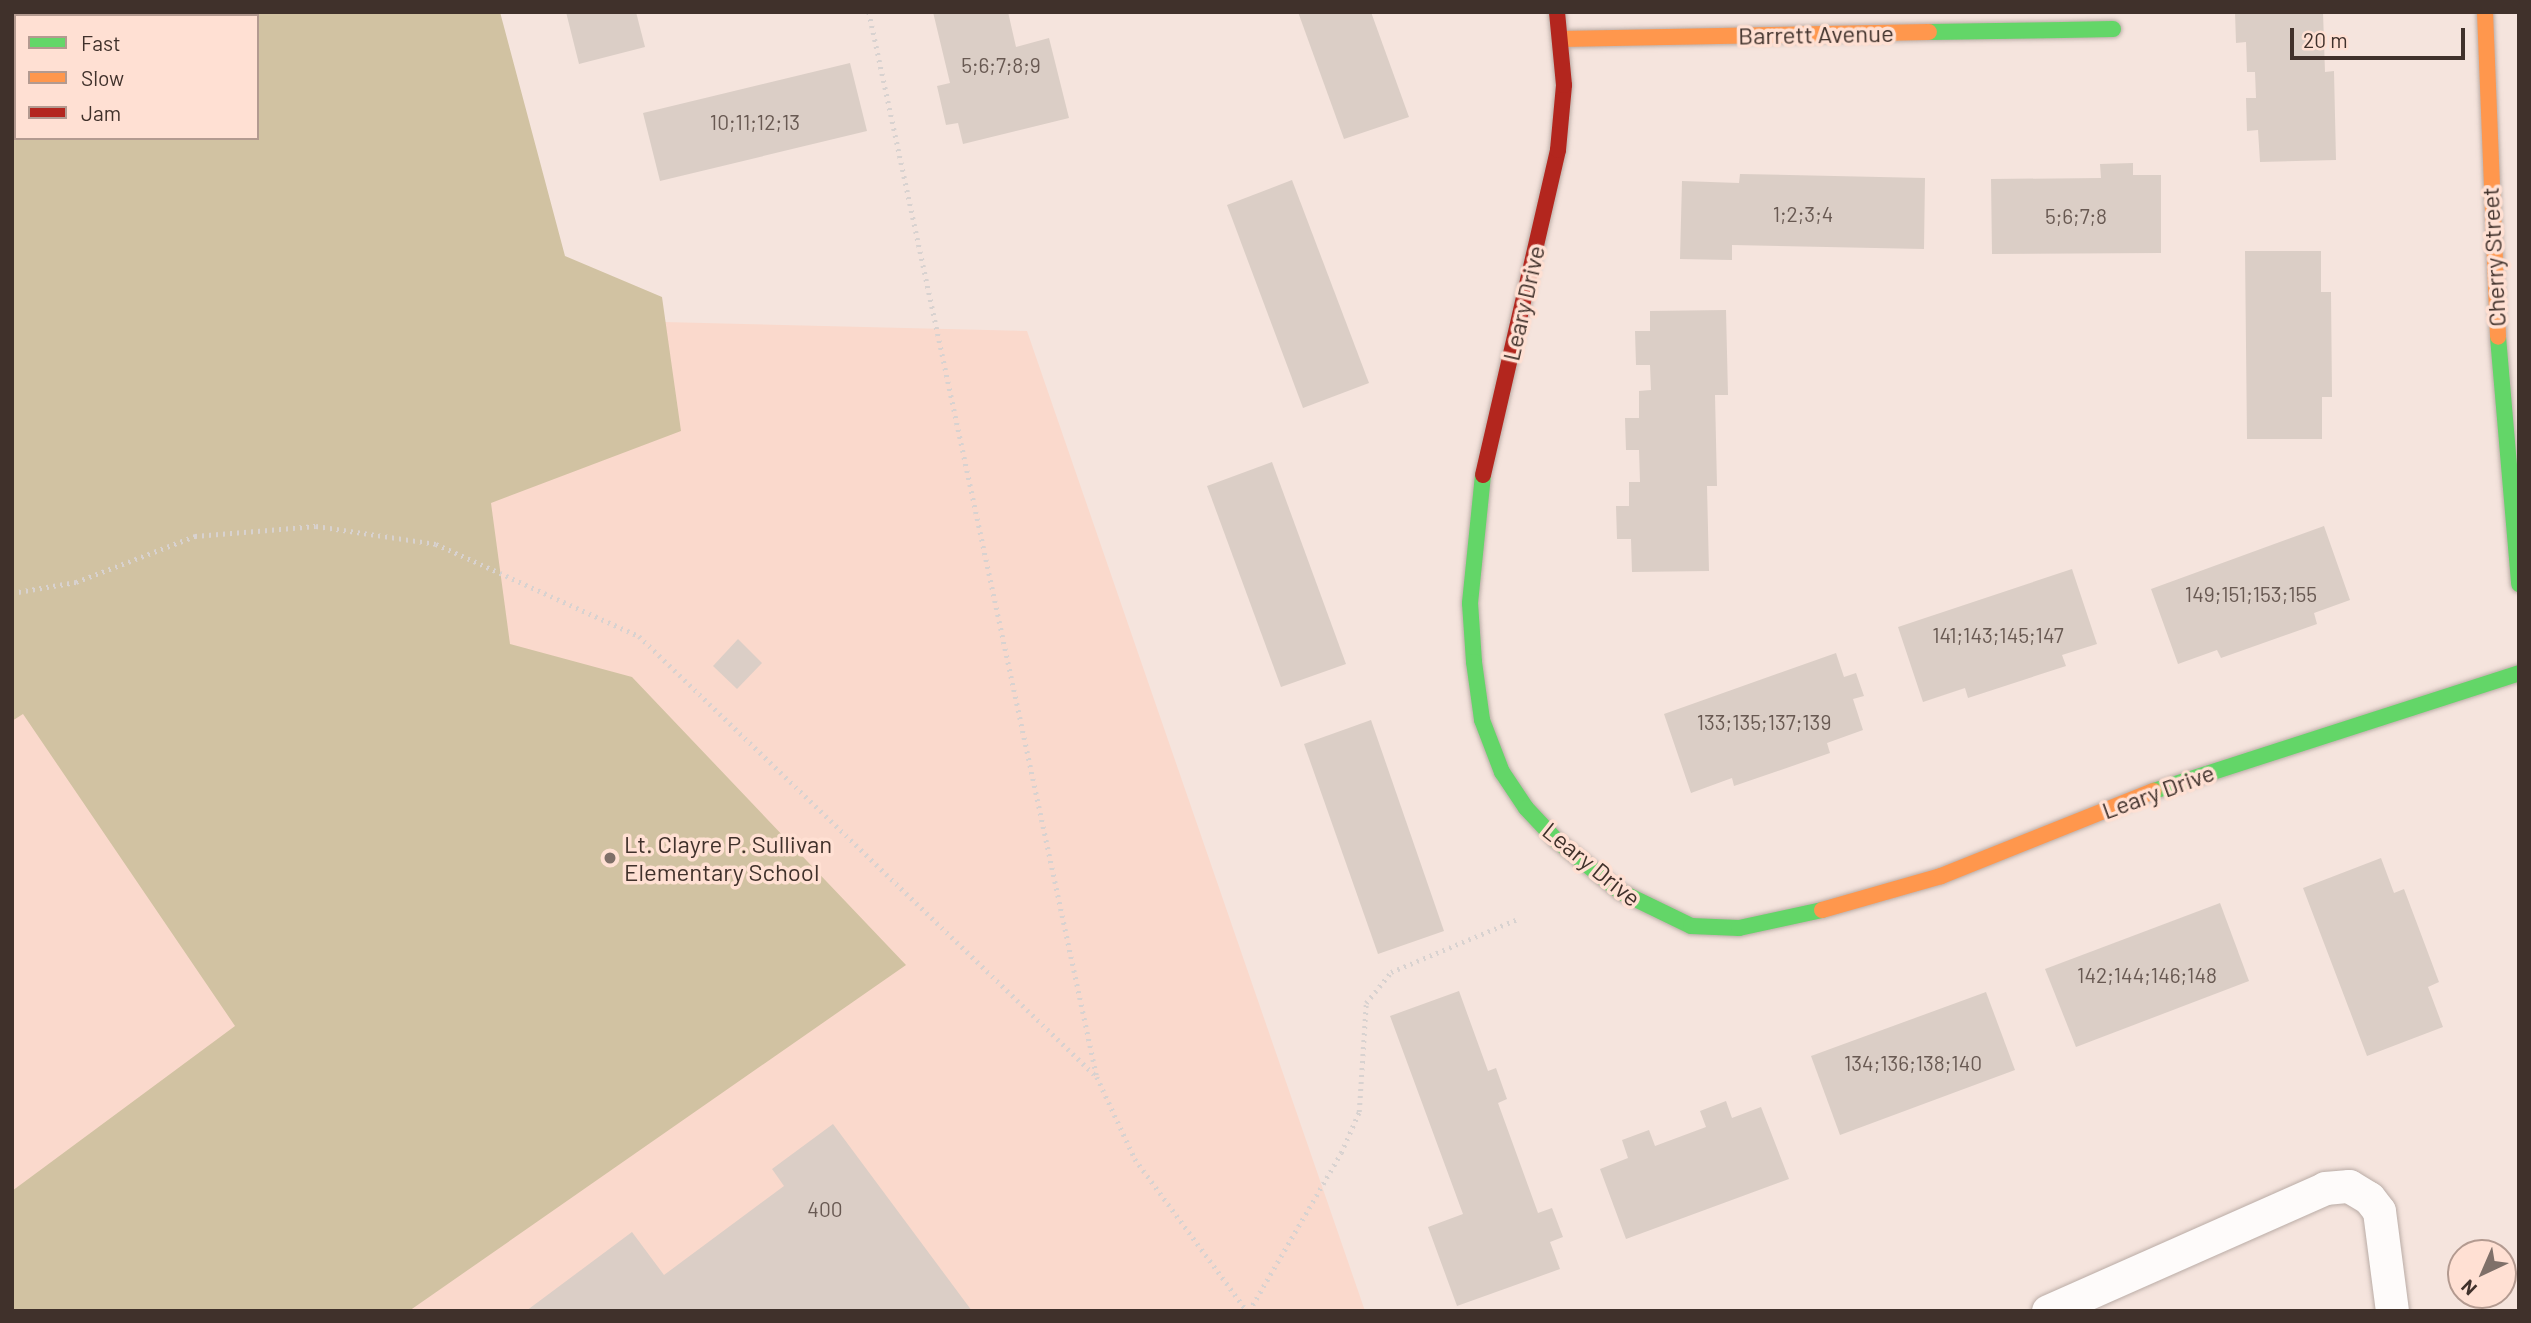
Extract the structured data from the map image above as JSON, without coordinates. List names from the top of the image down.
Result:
{
  "streets": {
    "street": ["Barrett Avenue", "Cherry Street", "Leary Drive"]
  },
  "crossings": [
    ["Barrett Avenue", "Leary Drive"]
  ],
  "places": ["Lt. Clayre P. Sullivan Elementary School"],
  "house_numbers": [
    "5;6;7;8;9",
    "10;11;12;13",
    "1;2;3;4",
    "5;6;7;8",
    "149;151;153;155",
    "141;143;145;147",
    "133;135;137;139",
    "142;144;146;148",
    "134;136;138;140",
    "400"
  ],
  "legend": ["Fast", "Slow", "Jam"],
  "scale_bar": "20 m",
  "north": "bottom left"
}
